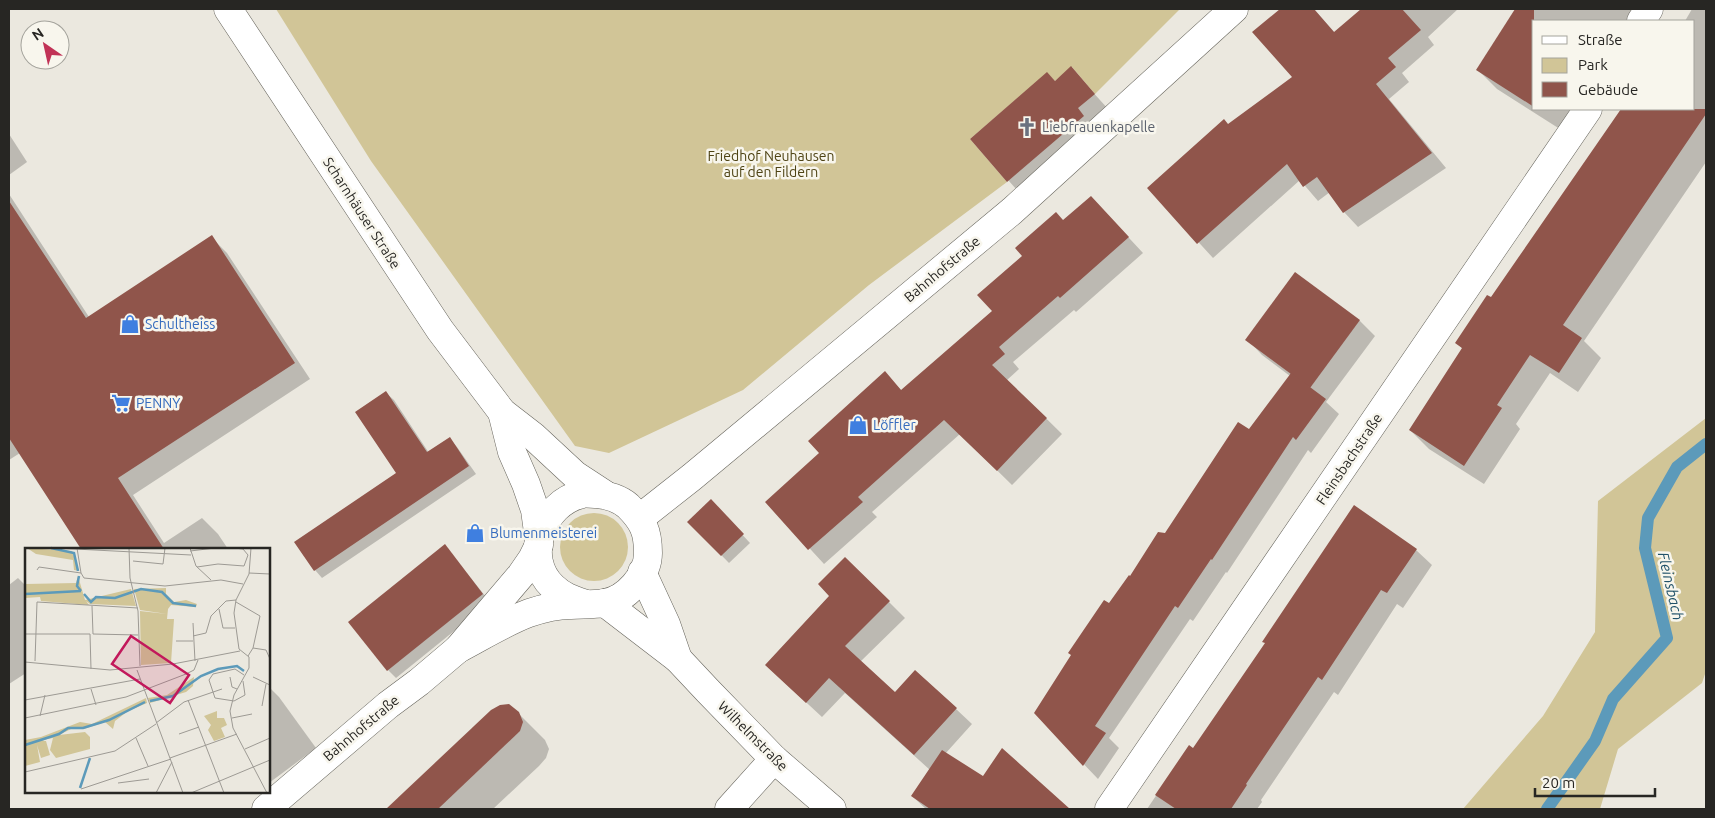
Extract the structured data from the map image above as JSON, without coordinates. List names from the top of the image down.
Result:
{
  "streets": {
    "street": [
      "Scharnhäuser Straße",
      "Bahnhofstraße",
      "Fleinsbachstraße",
      "Wilhelmstraße"
    ]
  },
  "crossings": [
    ["Scharnhäuser Straße", "Bahnhofstraße"],
    ["Scharnhäuser Straße", "Wilhelmstraße"],
    ["Bahnhofstraße", "Wilhelmstraße"]
  ],
  "water": ["Fleinsbach"],
  "parks": ["Friedhof Neuhausen auf den Fildern"],
  "places": {
    "church": ["Liebfrauenkapelle"],
    "shop": ["Schultheiss", "Löffler", "Blumenmeisterei"],
    "supermarket": ["PENNY"]
  },
  "legend": ["Straße", "Park", "Gebäude"],
  "scale_bar": "20 m",
  "north": "top left"
}
